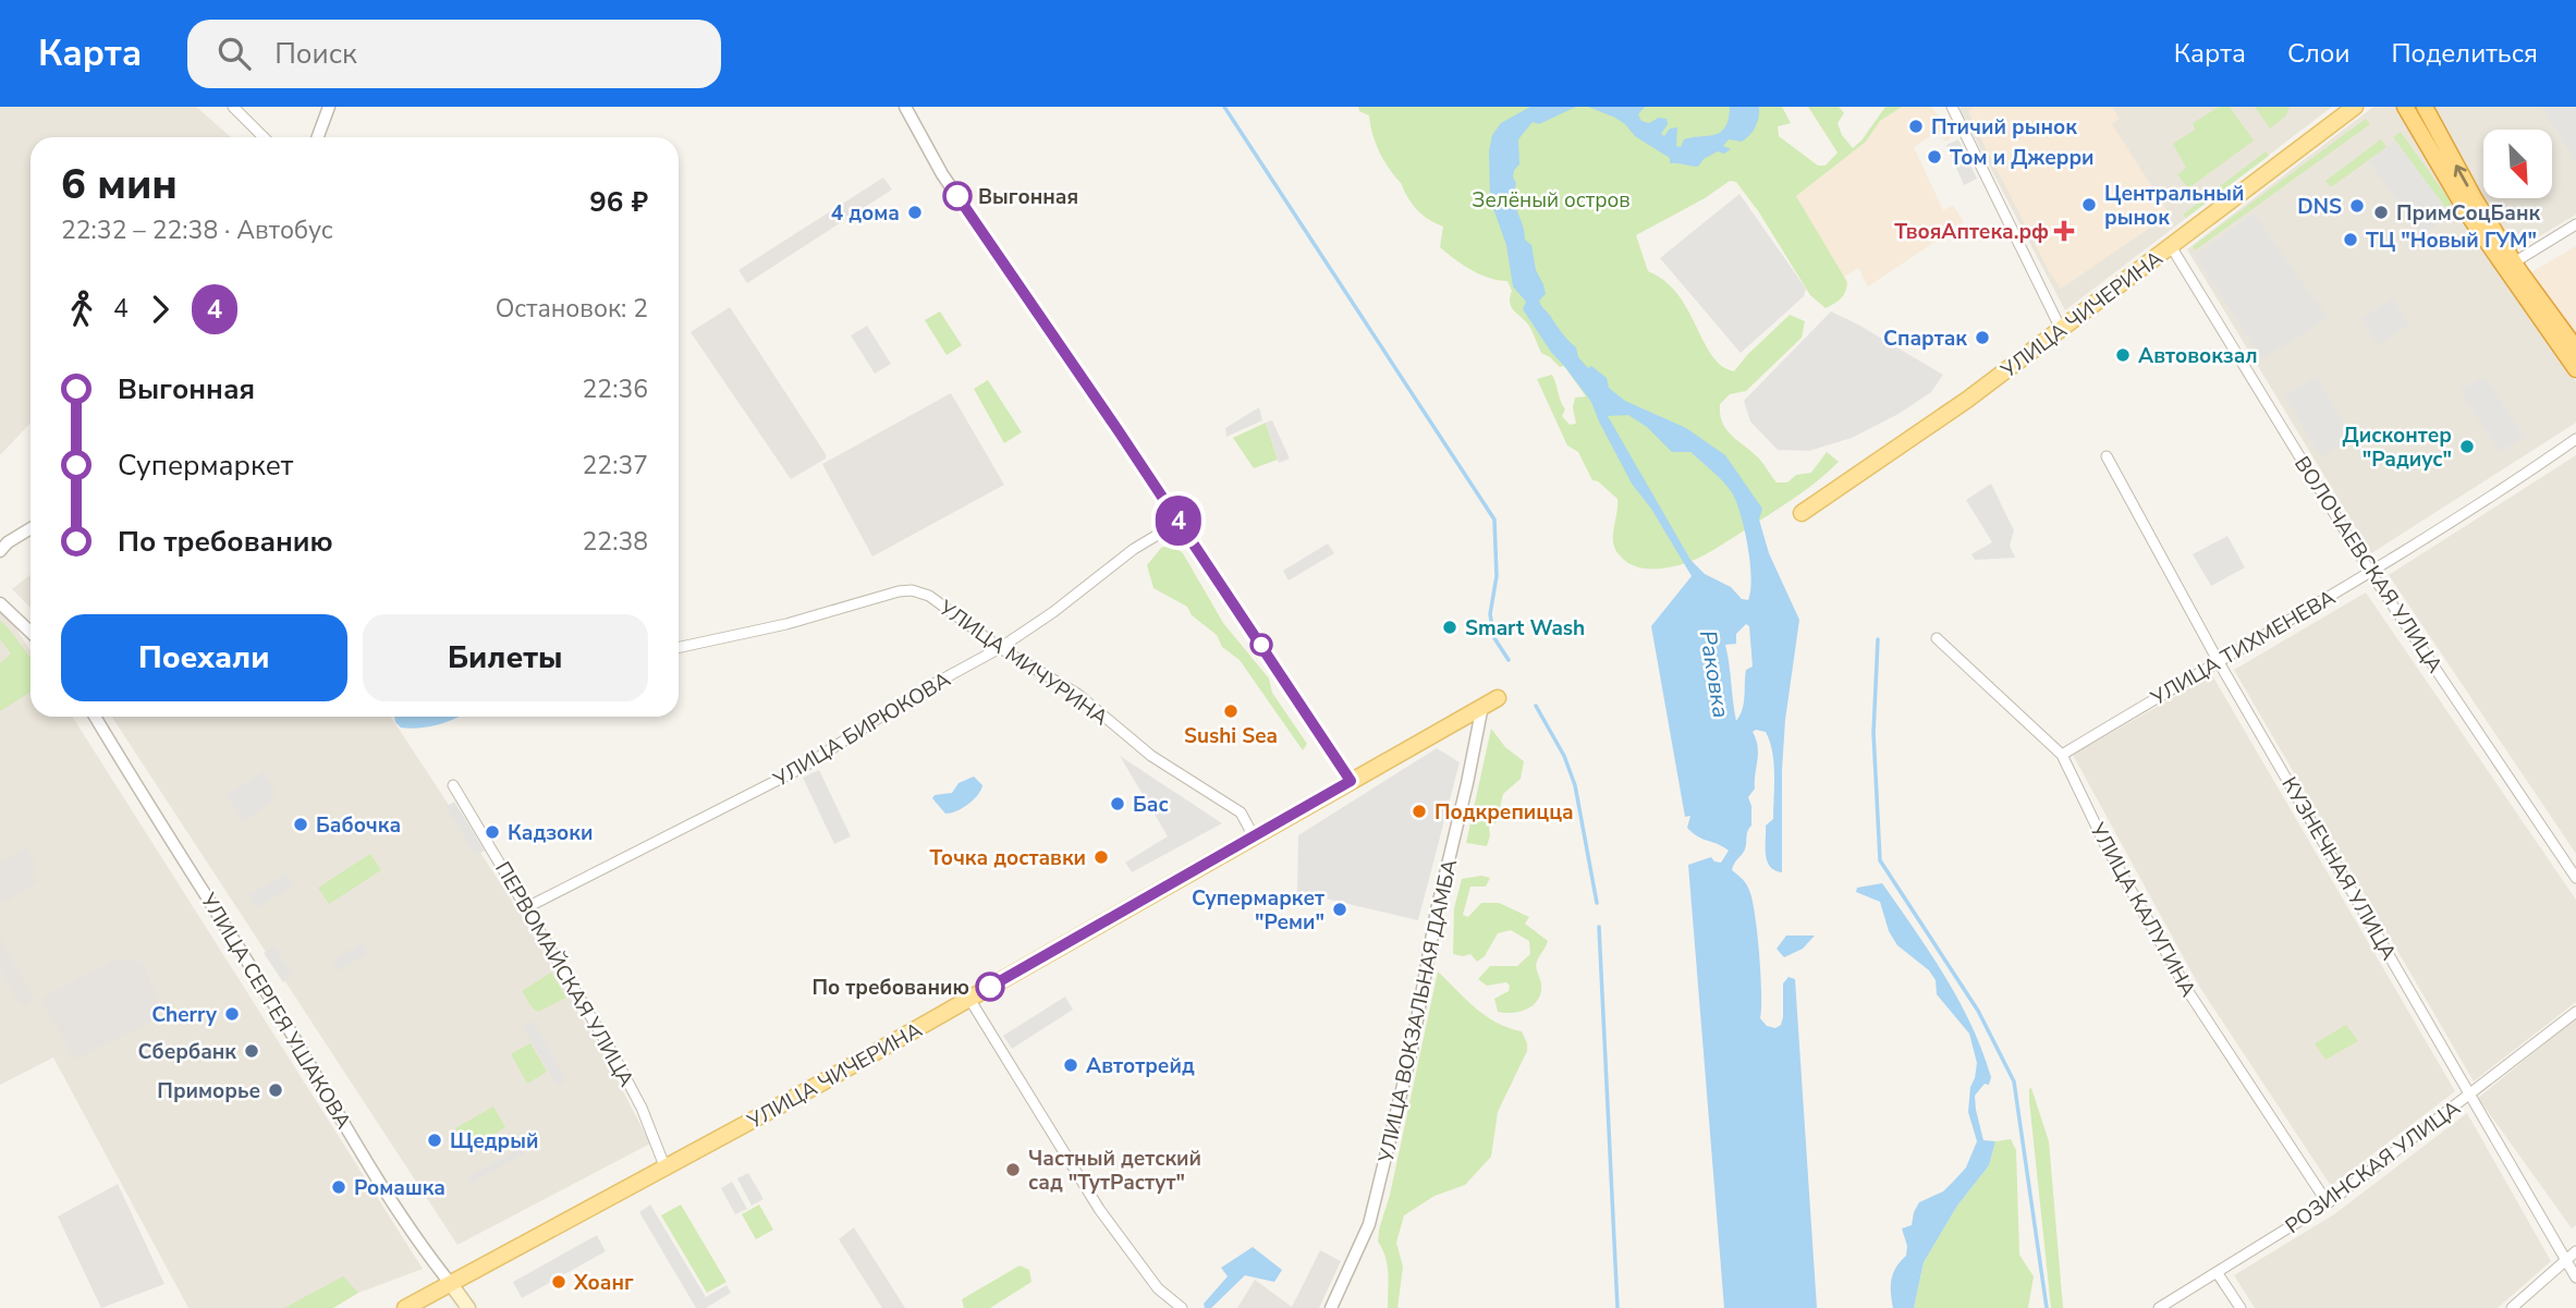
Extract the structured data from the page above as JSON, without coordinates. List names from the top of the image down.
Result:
{
  "streets": {
    "main road": ["УЛИЦА ЧИЧЕРИНА", "УЛИЦА СЕРГЕЯ УШАКОВА"],
    "street": [
      "ВОЛОЧАЕВСКАЯ УЛИЦА",
      "УЛИЦА ТИХМЕНЕВА",
      "УЛИЦА МИЧУРИНА",
      "УЛИЦА БИРЮКОВА",
      "КУЗНЕЧНАЯ УЛИЦА",
      "УЛИЦА КАЛУГИНА",
      "ПЕРВОМАЙСКАЯ УЛИЦА",
      "УЛИЦА ВОКЗАЛЬНАЯ ДАМБА",
      "РОЗИНСКАЯ УЛИЦА"
    ]
  },
  "crossings": [
    ["УЛИЦА ЧИЧЕРИНА", "ВОЛОЧАЕВСКАЯ УЛИЦА"],
    ["УЛИЦА ЧИЧЕРИНА", "УЛИЦА МИЧУРИНА"],
    ["УЛИЦА ЧИЧЕРИНА", "ПЕРВОМАЙСКАЯ УЛИЦА"],
    ["УЛИЦА ЧИЧЕРИНА", "УЛИЦА СЕРГЕЯ УШАКОВА"],
    ["УЛИЦА ЧИЧЕРИНА", "УЛИЦА ВОКЗАЛЬНАЯ ДАМБА"],
    ["ВОЛОЧАЕВСКАЯ УЛИЦА", "УЛИЦА ТИХМЕНЕВА"],
    ["УЛИЦА ТИХМЕНЕВА", "КУЗНЕЧНАЯ УЛИЦА"],
    ["УЛИЦА ТИХМЕНЕВА", "УЛИЦА КАЛУГИНА"],
    ["УЛИЦА МИЧУРИНА", "УЛИЦА БИРЮКОВА"],
    ["УЛИЦА БИРЮКОВА", "ПЕРВОМАЙСКАЯ УЛИЦА"],
    ["КУЗНЕЧНАЯ УЛИЦА", "РОЗИНСКАЯ УЛИЦА"],
    ["УЛИЦА КАЛУГИНА", "РОЗИНСКАЯ УЛИЦА"]
  ],
  "water": ["Раковка"],
  "parks": ["Зелёный остров"],
  "places": {
    "other": [
      "Птичий рынок",
      "Том и Джерри",
      "Выгонная",
      "Центральный рынок",
      "DNS",
      "4 дома",
      "ПримСоцБанк",
      "ТЦ \"Новый ГУМ\"",
      "Спартак",
      "Автовокзал",
      "Дисконтер \"Радиус\"",
      "Smart Wash",
      "Sushi Sea",
      "Бас",
      "Подкрепицца",
      "Бабочка",
      "Кадзоки",
      "Точка доставки",
      "Супермаркет \"Реми\"",
      "По требованию",
      "Cherry",
      "Сбербанк",
      "Автотрейд",
      "Приморье",
      "Щедрый",
      "Частный детский сад \"ТутРастут\"",
      "Ромашка",
      "Хоанг"
    ],
    "health": ["ТвояАптека.рф"]
  },
  "lines": ["bus line 4"],
  "north": "bottom right",
  "page": {
    "header": "Карта",
    "search": "Поиск",
    "nav": ["Карта", "Слои", "Поделиться"],
    "on_map": "4",
    "heading": ["6 мин", "22:32 – 22:38 · Автобус", "96 ₽"],
    "legs": ["4", "4", "Остановок: 2"],
    "list": [
      {
        "name": "Выгонная",
        "value": "22:36"
      },
      {
        "name": "Супермаркет",
        "value": "22:37"
      },
      {
        "name": "По требованию",
        "value": "22:38"
      }
    ],
    "buttons": ["Поехали", "Билеты"]
  }
}
